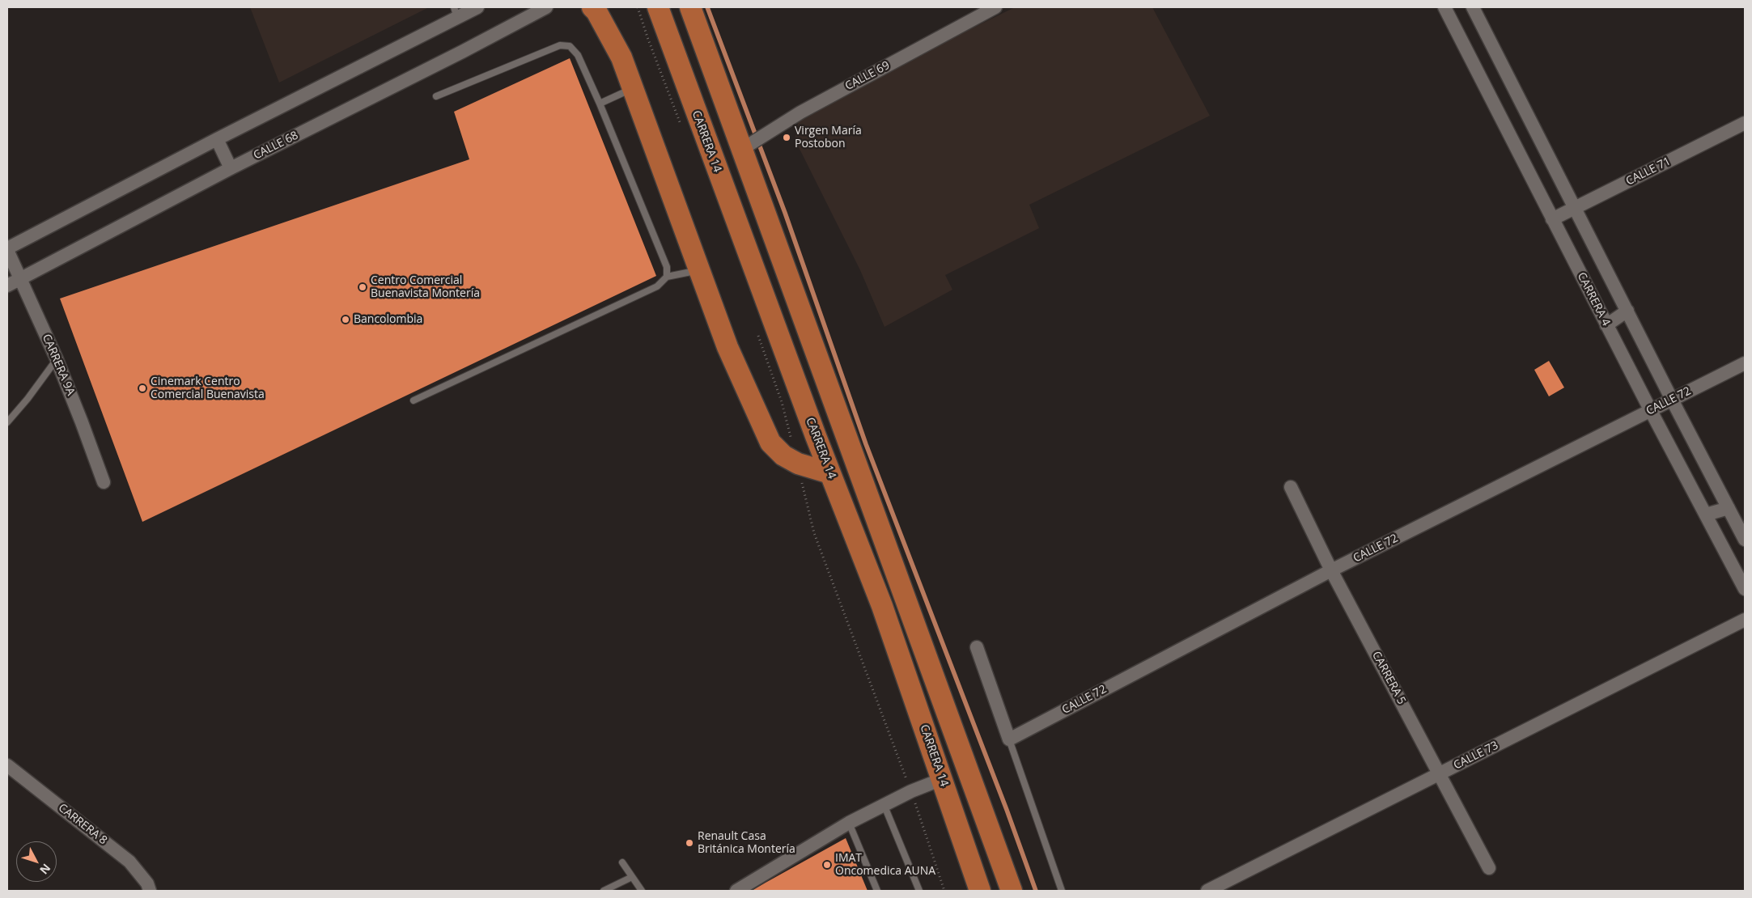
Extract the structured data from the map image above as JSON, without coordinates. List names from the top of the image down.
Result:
{
  "streets": {
    "main road": ["CARRERA 14"],
    "street": [
      "CALLE 69",
      "CALLE 68",
      "CALLE 71",
      "CARRERA 4",
      "CARRERA 9A",
      "CALLE 72",
      "CARRERA 5",
      "CALLE 73",
      "CARRERA 8"
    ]
  },
  "crossings": [
    ["CALLE 68", "CARRERA 9A"],
    ["CALLE 71", "CARRERA 4"],
    ["CARRERA 4", "CALLE 72"],
    ["CALLE 72", "CARRERA 5"],
    ["CARRERA 5", "CALLE 73"]
  ],
  "places": [
    "Virgen María Postobon",
    "Centro Comercial Buenavista Montería",
    "Bancolombia",
    "Cinemark Centro Comercial Buenavista",
    "Renault Casa Británica Montería",
    "IMAT Oncomedica AUNA"
  ],
  "north": "bottom right"
}
